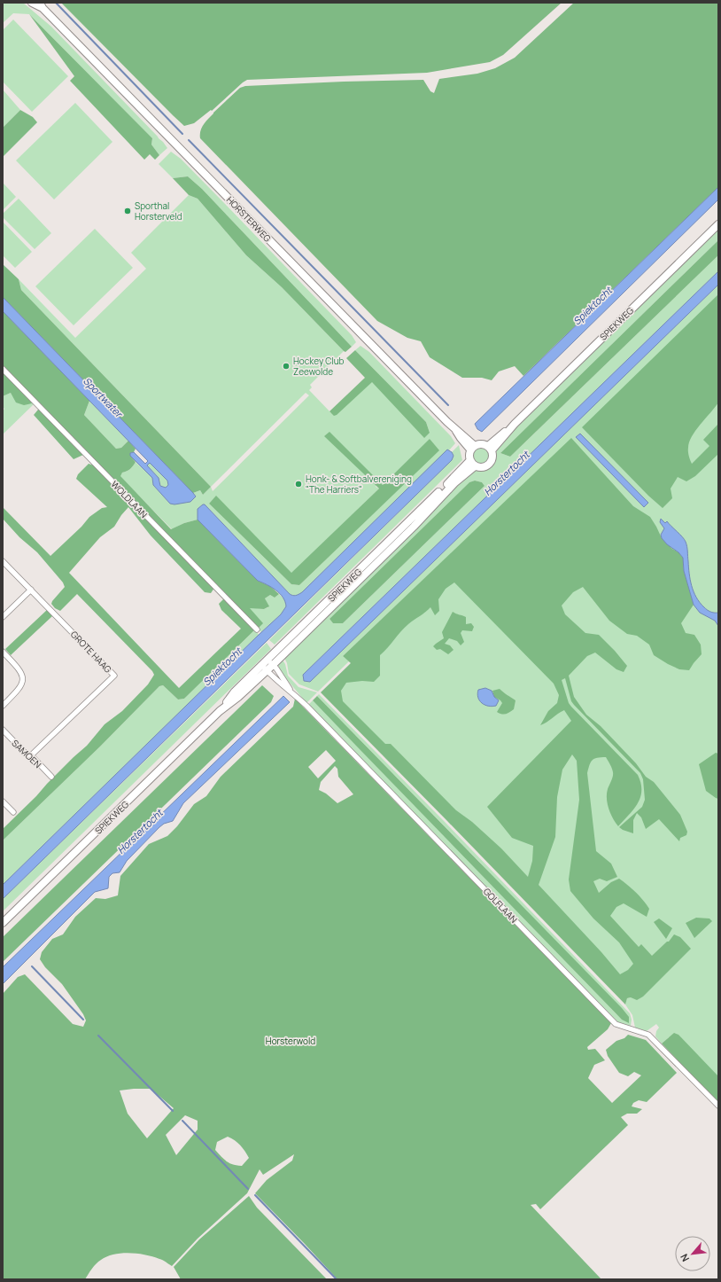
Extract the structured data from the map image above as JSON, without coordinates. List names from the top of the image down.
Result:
{
  "streets": {
    "main road": ["HORSTERWEG", "SPIEKWEG"],
    "street": [
      "WOLDLAAN",
      "GROTE HAAG",
      "SAMOEN",
      "GOLFLAAN"
    ]
  },
  "crossings": [
    ["HORSTERWEG", "SPIEKWEG"],
    ["SPIEKWEG", "GOLFLAAN"],
    ["GROTE HAAG", "SAMOEN"]
  ],
  "water": ["Spiektocht", "Sportwater", "Horstertocht"],
  "parks": ["Horsterwold"],
  "places": ["Sporthal Horsterveld", "Hockey Club Zeewolde", "Honk- & Softbalvereniging \"The Harriers\""],
  "north": "bottom left"
}
